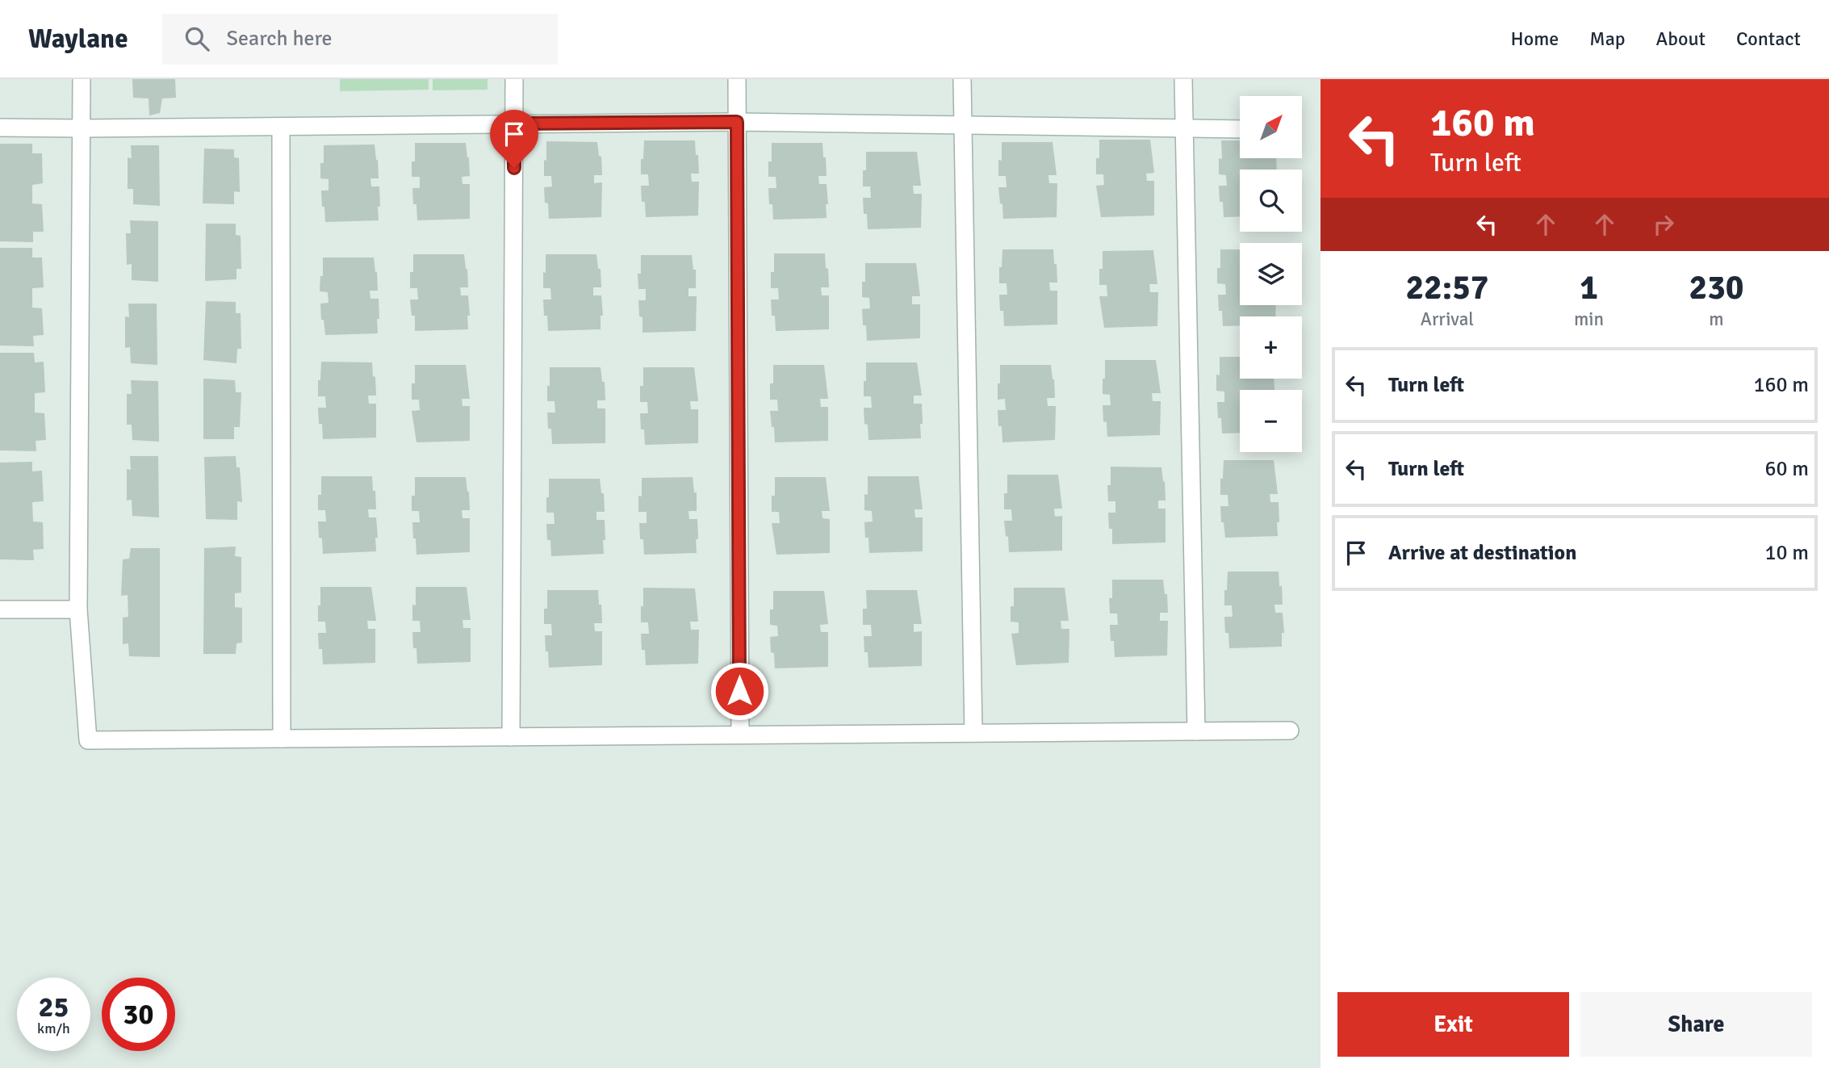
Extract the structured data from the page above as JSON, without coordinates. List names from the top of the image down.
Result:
{
  "north": "top right",
  "page": {
    "header": "Waylane",
    "search": "Search here",
    "nav": [
      "Home",
      "Map",
      "About",
      "Contact"
    ],
    "turn": ["160 m", "Turn left"],
    "map_buttons": ["+", "−"],
    "eta": [
      "22:57",
      "Arrival",
      "1",
      "min",
      "230",
      "m"
    ],
    "list": [
      {
        "name": "Turn left",
        "value": "160 m"
      },
      {
        "name": "Turn left",
        "value": "60 m"
      },
      {
        "name": "Arrive at destination",
        "value": "10 m"
      }
    ],
    "speed": "25 km/h",
    "limit": "30",
    "buttons": ["Exit", "Share"]
  }
}
